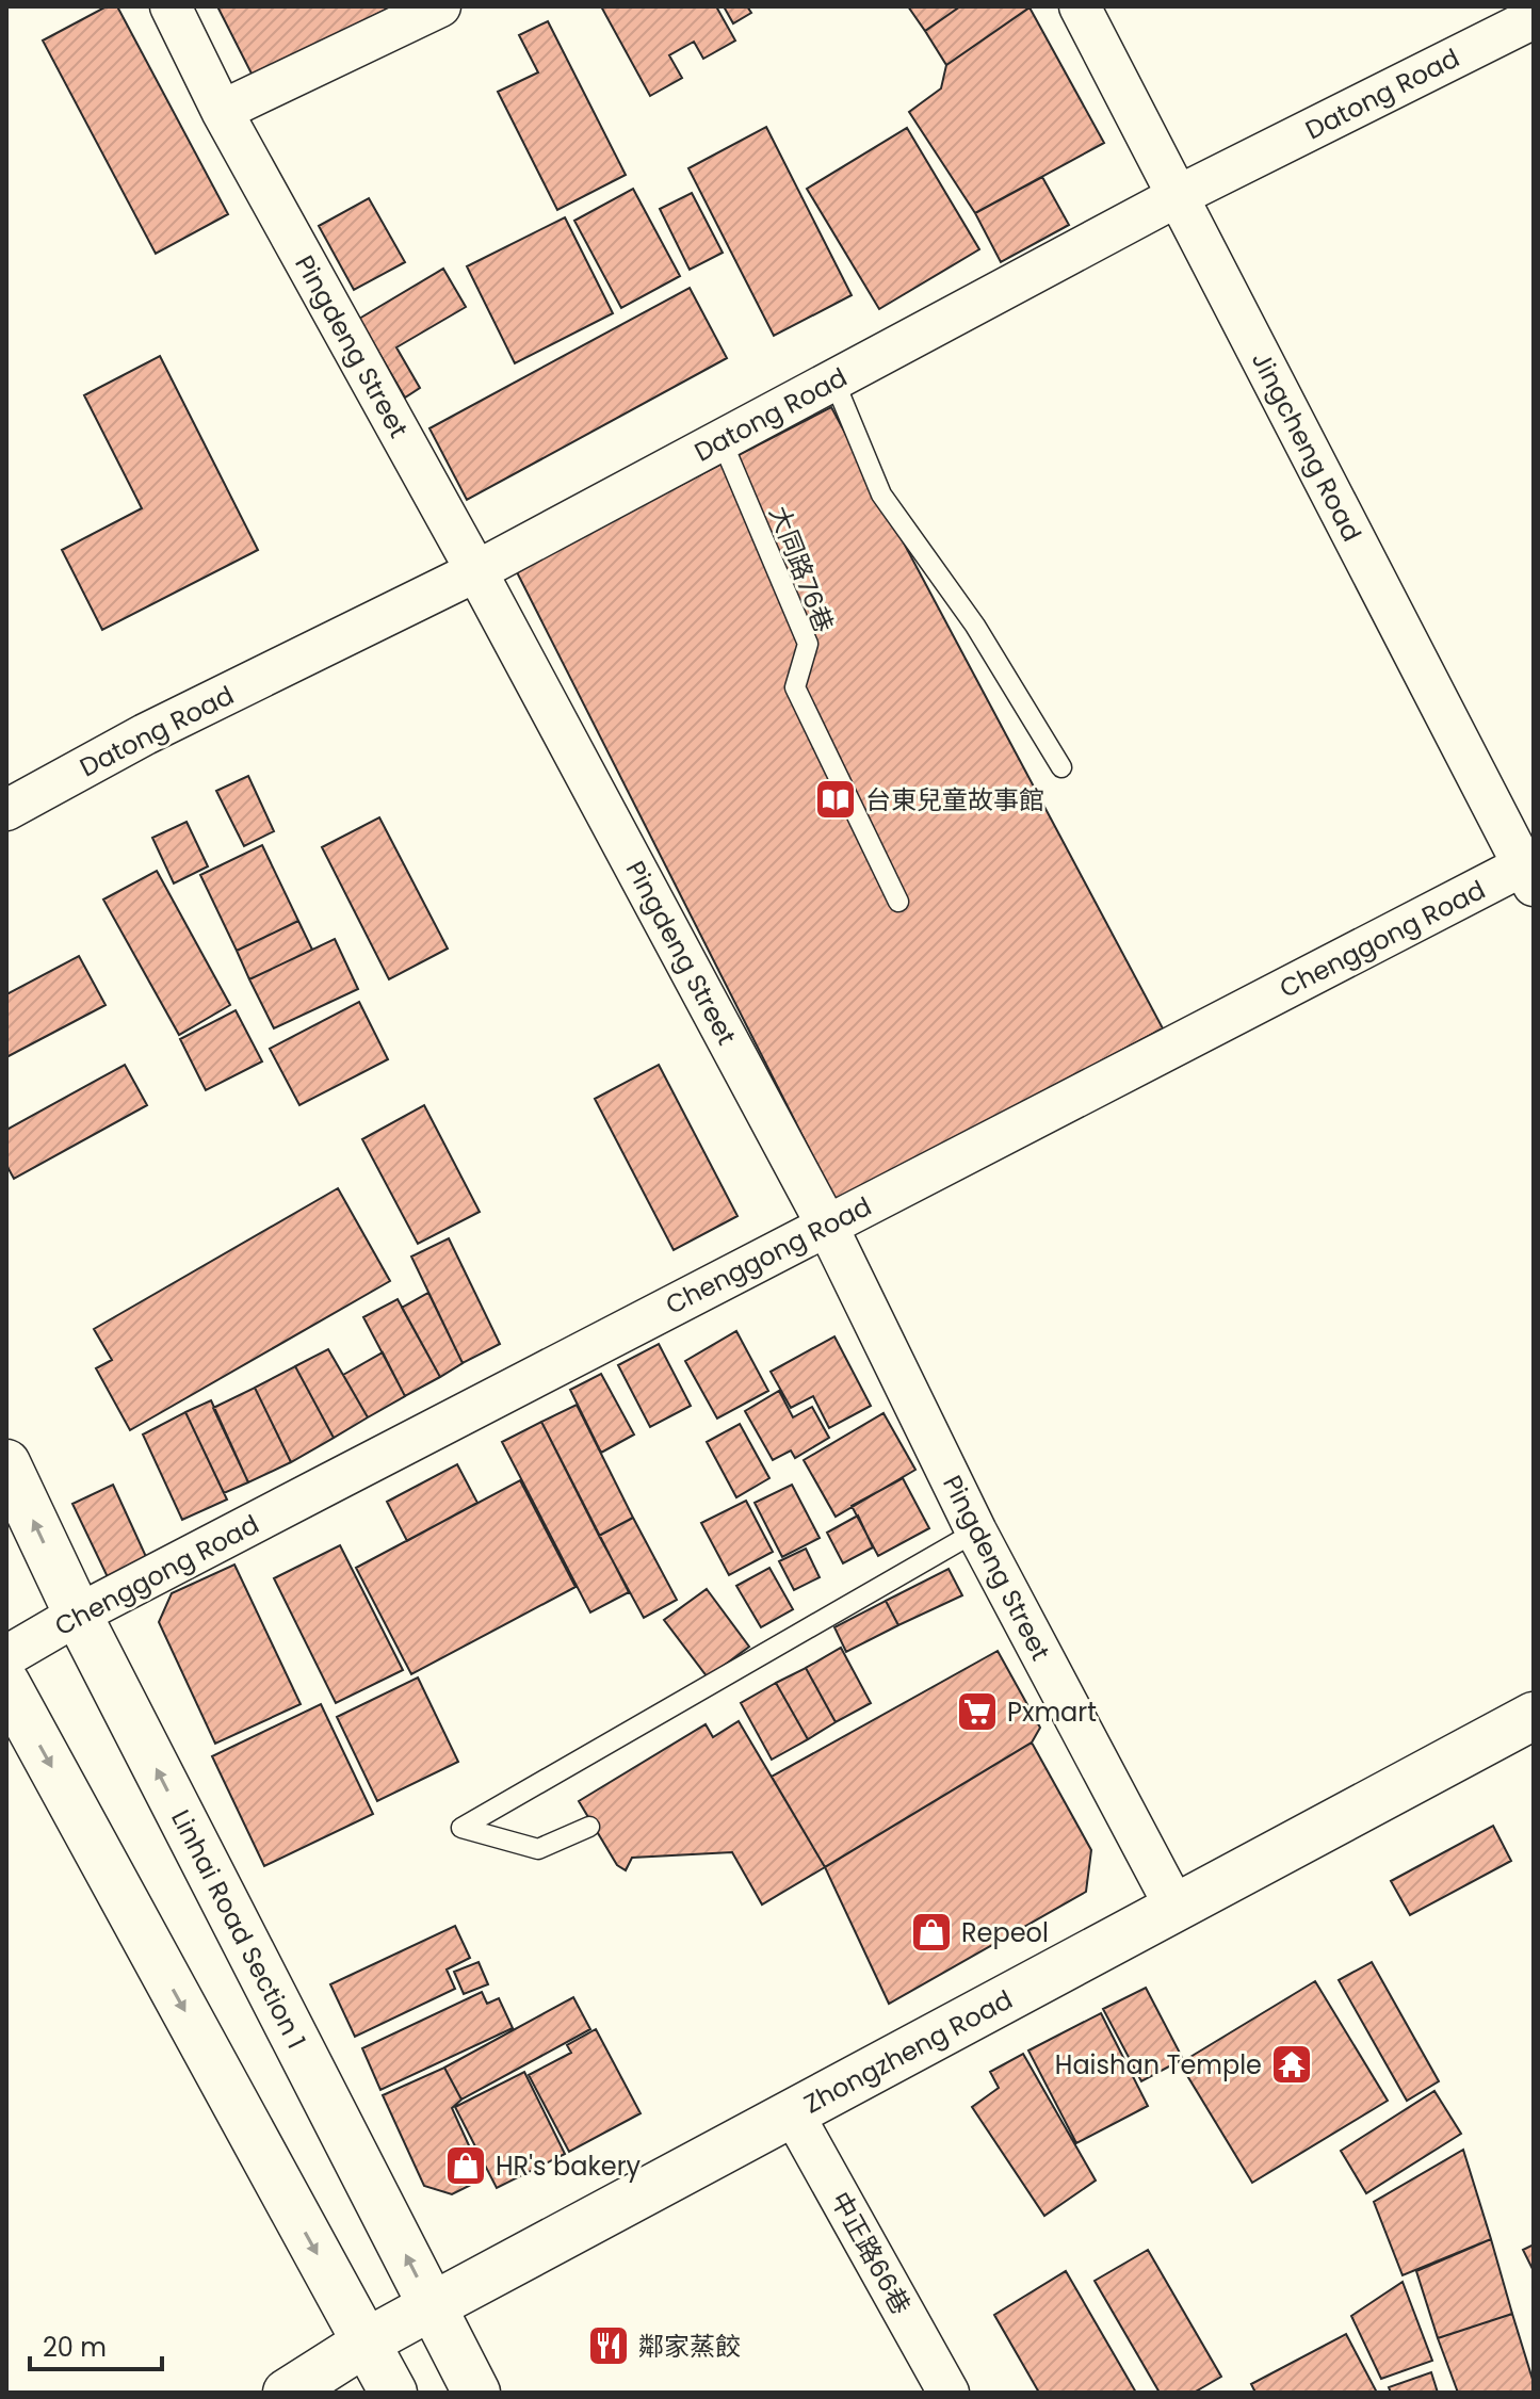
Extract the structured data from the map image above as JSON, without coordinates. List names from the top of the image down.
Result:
{
  "streets": {
    "main road": ["Linhai Road Section 1", "Zhongzheng Road"],
    "street": [
      "Datong Road",
      "Pingdeng Street",
      "Jingcheng Road",
      "Chenggong Road",
      "中正路66巷"
    ],
    "lane": ["大同路76巷"]
  },
  "crossings": [
    ["Datong Road", "Pingdeng Street"],
    ["Datong Road", "Jingcheng Road"],
    ["Datong Road", "大同路76巷"],
    ["Pingdeng Street", "Chenggong Road"],
    ["Pingdeng Street", "Zhongzheng Road"],
    ["Jingcheng Road", "Chenggong Road"],
    ["Chenggong Road", "Linhai Road Section 1"],
    ["Linhai Road Section 1", "Zhongzheng Road"],
    ["Zhongzheng Road", "中正路66巷"]
  ],
  "places": {
    "library": ["台東兒童故事館"],
    "supermarket": ["Pxmart"],
    "shop": ["Repeol", "HR's bakery"],
    "temple": ["Haishan Temple"],
    "restaurant": ["鄰家蒸餃"]
  },
  "scale_bar": "20 m"
}
